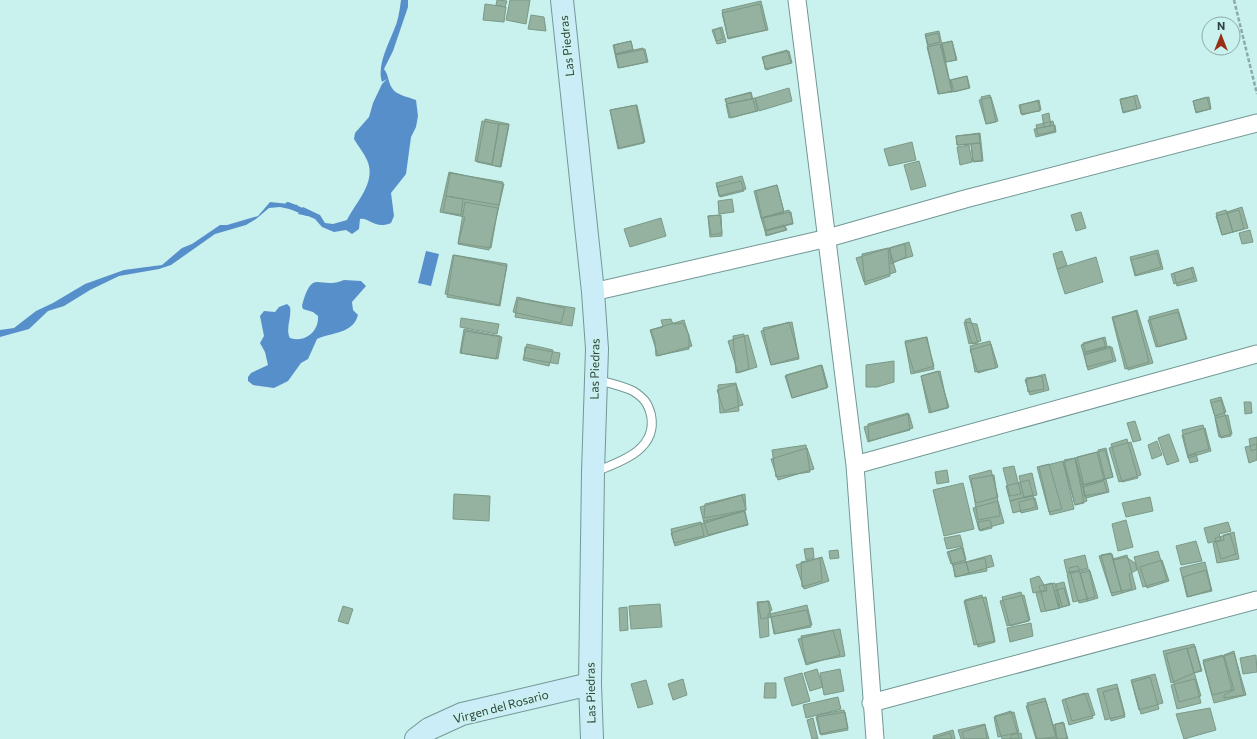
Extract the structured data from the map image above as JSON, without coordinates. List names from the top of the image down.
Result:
{
  "streets": {
    "street": ["Las Piedras", "Virgen del Rosario"]
  },
  "crossings": [
    ["Las Piedras", "Virgen del Rosario"]
  ],
  "north": "top"
}
